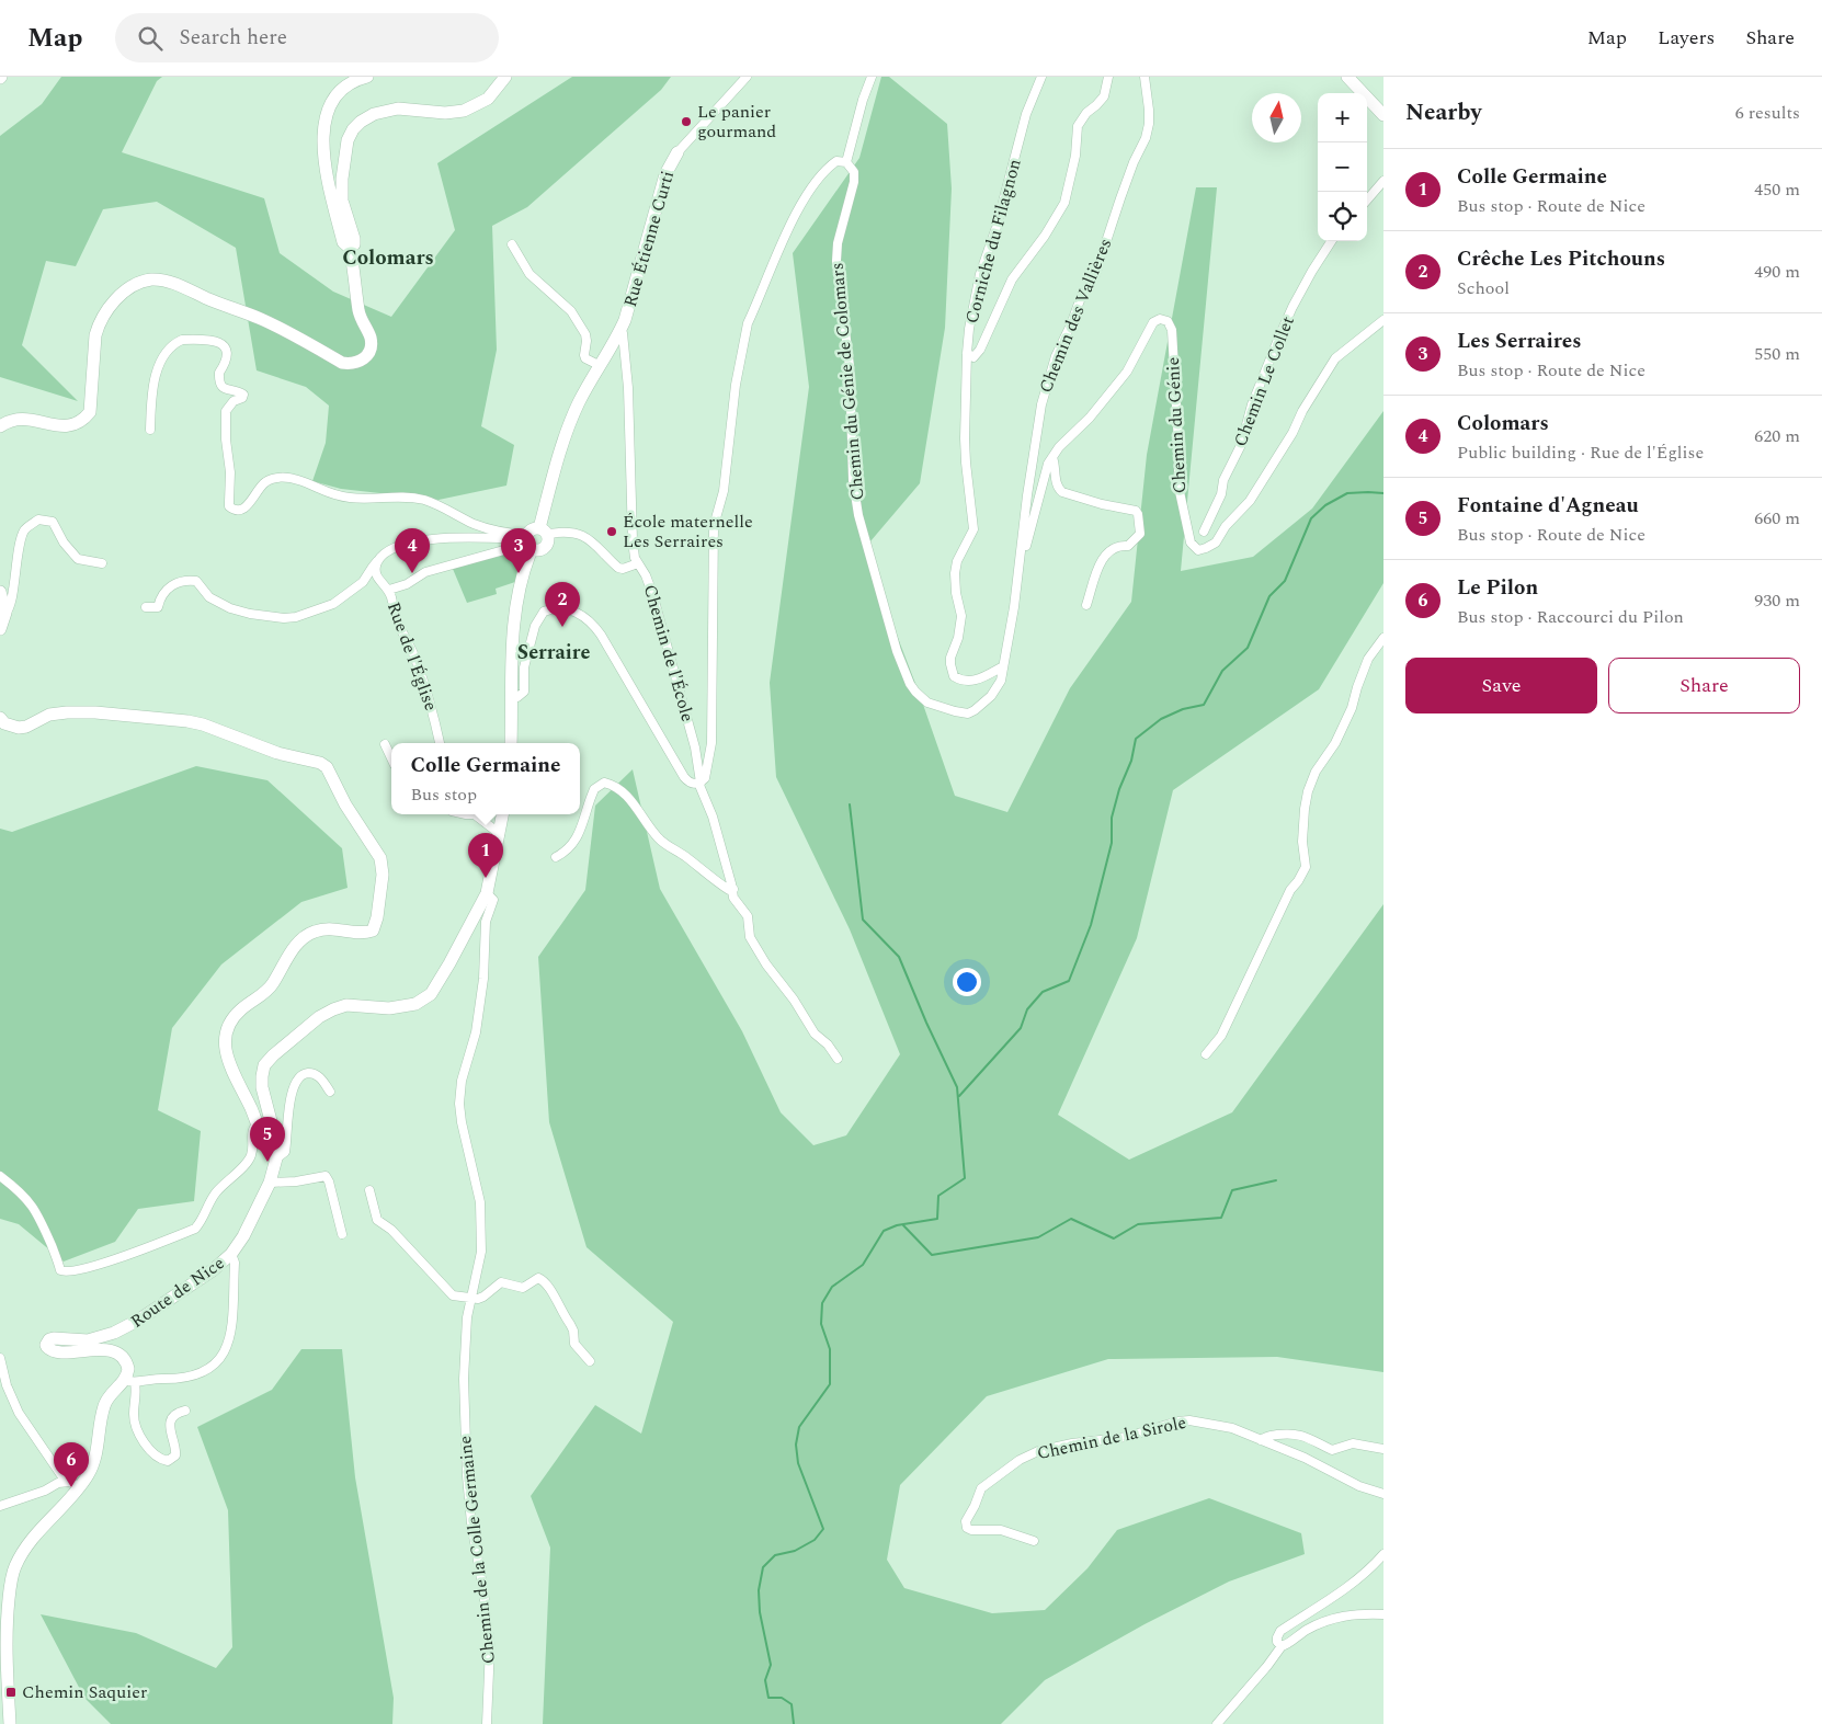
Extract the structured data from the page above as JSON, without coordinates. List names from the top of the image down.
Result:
{
  "streets": {
    "main road": ["Rue Étienne Curti", "Route de Nice"],
    "street": [
      "Corniche du Filagnon",
      "Chemin des Vallières",
      "Chemin du Génie de Colomars",
      "Chemin Le Collet",
      "Chemin du Génie",
      "Chemin de l'École",
      "Rue de l'Église",
      "Chemin de la Sirole",
      "Chemin de la Colle Germaine"
    ]
  },
  "crossings": [
    ["Rue Étienne Curti", "Chemin de l'École"],
    ["Corniche du Filagnon", "Chemin du Génie de Colomars"],
    ["Chemin des Vallières", "Chemin du Génie de Colomars"],
    ["Chemin des Vallières", "Chemin du Génie"],
    ["Chemin du Génie de Colomars", "Chemin du Génie"],
    ["Route de Nice", "Chemin de la Colle Germaine"]
  ],
  "districts": ["Colomars", "Serraire"],
  "places": {
    "other": ["Le panier gourmand", "École maternelle Les Serraires"],
    "transit": ["Chemin Saquier"]
  },
  "north": "top",
  "page": {
    "header": "Map",
    "search": "Search here",
    "nav": ["Map", "Layers", "Share"],
    "heading": ["Nearby", "6 results"],
    "map_buttons": ["+", "−"],
    "list": [
      {
        "mark": "1",
        "name": "Colle Germaine",
        "note": "Bus stop · Route de Nice",
        "value": "450 m"
      },
      {
        "mark": "2",
        "name": "Crêche Les Pitchouns",
        "note": "School",
        "value": "490 m"
      },
      {
        "mark": "3",
        "name": "Les Serraires",
        "note": "Bus stop · Route de Nice",
        "value": "550 m"
      },
      {
        "mark": "4",
        "name": "Colomars",
        "note": "Public building · Rue de l'Église",
        "value": "620 m"
      },
      {
        "mark": "5",
        "name": "Fontaine d'Agneau",
        "note": "Bus stop · Route de Nice",
        "value": "660 m"
      },
      {
        "mark": "6",
        "name": "Le Pilon",
        "note": "Bus stop · Raccourci du Pilon",
        "value": "930 m"
      }
    ],
    "pins": [
      "3",
      "4",
      "2",
      "1",
      "5",
      "6"
    ],
    "buttons": ["Save", "Share"],
    "popup": ["Colle Germaine", "Bus stop"]
  }
}
